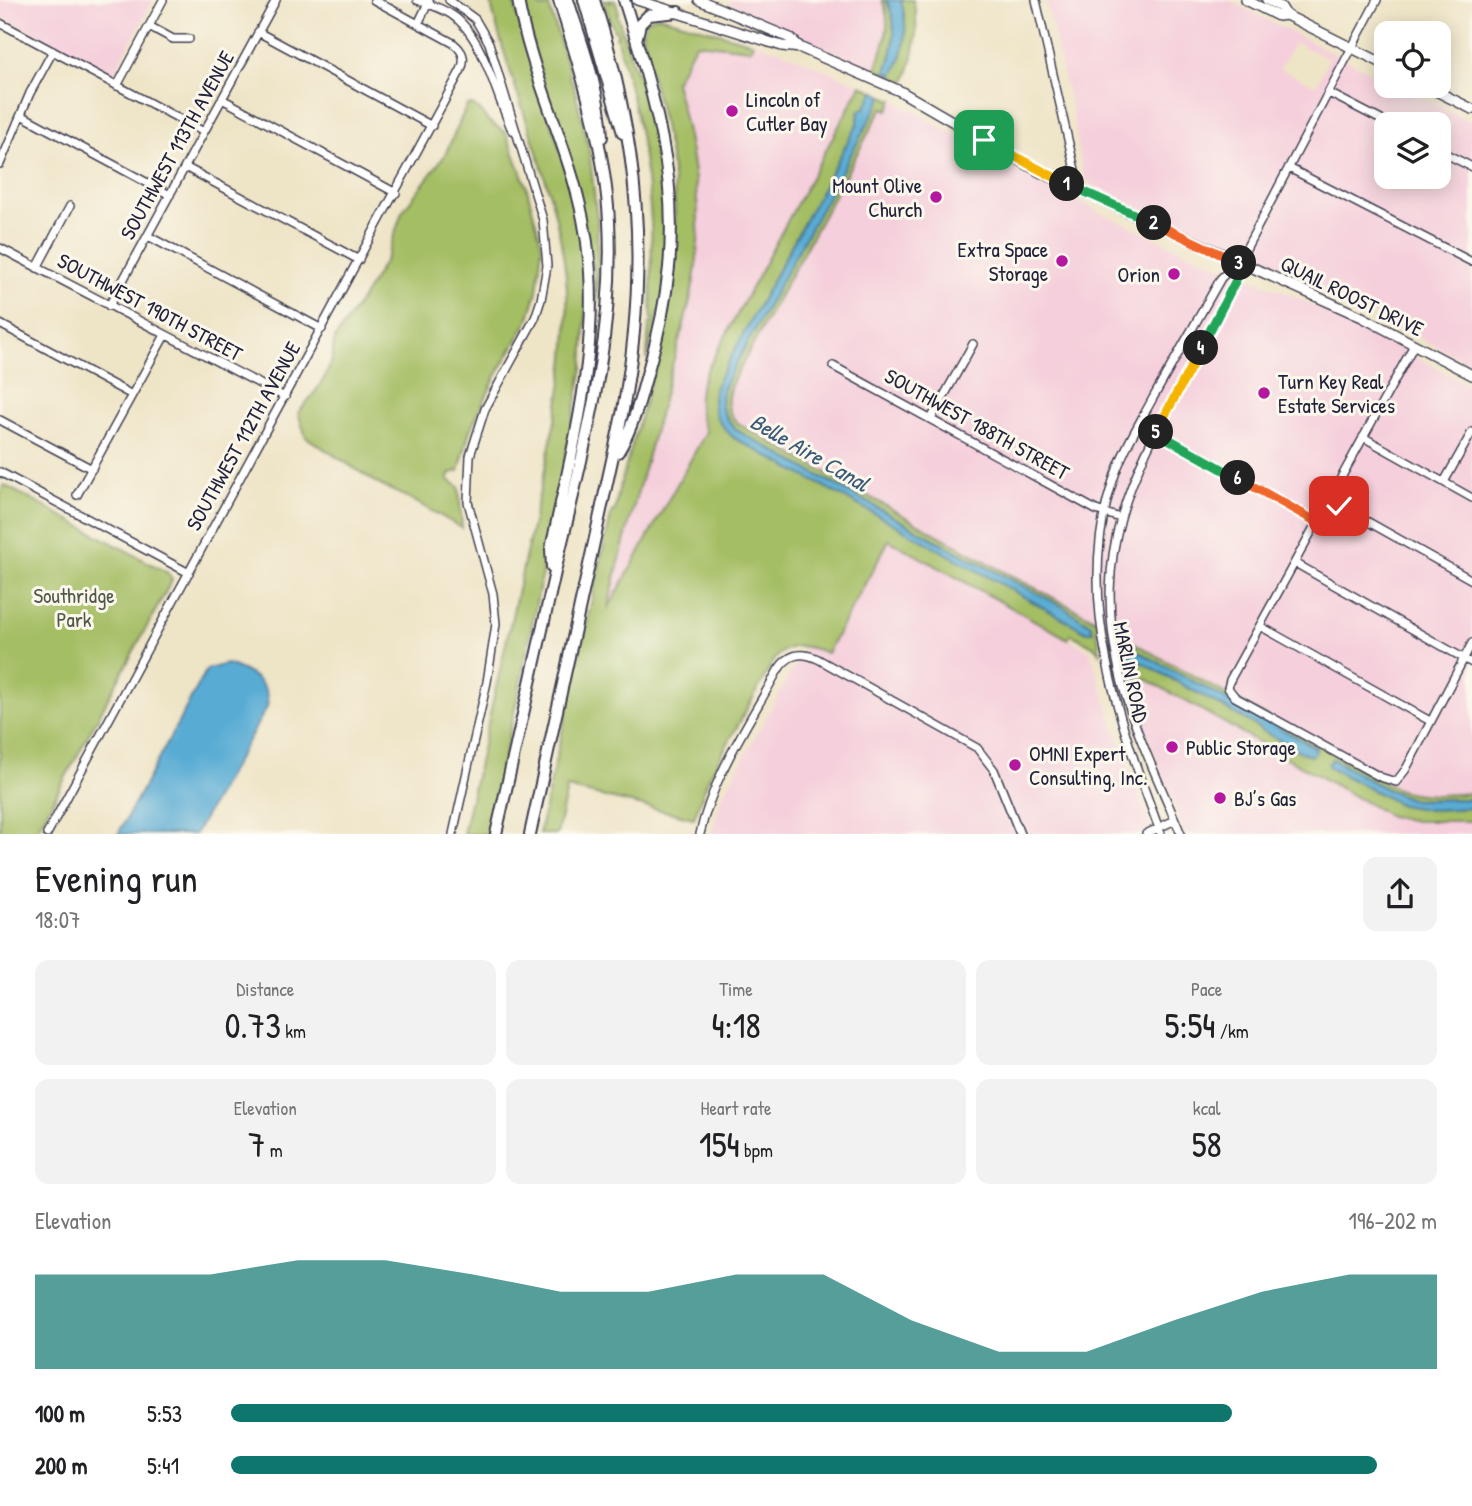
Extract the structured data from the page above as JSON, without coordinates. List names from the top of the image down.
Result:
{
  "streets": {
    "main road": ["QUAIL ROOST DRIVE"],
    "street": [
      "SOUTHWEST 113TH AVENUE",
      "SOUTHWEST 190TH STREET",
      "SOUTHWEST 188TH STREET",
      "SOUTHWEST 112TH AVENUE",
      "MARLIN ROAD"
    ]
  },
  "crossings": [
    ["SOUTHWEST 113TH AVENUE", "SOUTHWEST 190TH STREET"],
    ["QUAIL ROOST DRIVE", "MARLIN ROAD"],
    ["SOUTHWEST 190TH STREET", "SOUTHWEST 112TH AVENUE"],
    ["SOUTHWEST 188TH STREET", "MARLIN ROAD"]
  ],
  "water": ["Belle Aire Canal"],
  "parks": ["Southridge Park"],
  "places": [
    "Lincoln of Cutler Bay",
    "Mount Olive Church",
    "Extra Space Storage",
    "Orion",
    "Turn Key Real Estate Services",
    "Public Storage",
    "OMNI Expert Consulting, Inc.",
    "BJ’s Gas"
  ],
  "page": {
    "pins": [
      "1",
      "2",
      "3",
      "4",
      "5",
      "6"
    ],
    "heading": ["Evening run", "18:07"],
    "stats": [
      ["Distance", "0.73 km"],
      ["Time", "4:18"],
      ["Pace", "5:54 /km"],
      ["Elevation", "7 m"],
      ["Heart rate", "154 bpm"],
      ["kcal", "58"]
    ],
    "chart": ["Elevation", "196–202 m"],
    "list": [
      {
        "name": "100 m",
        "note": "5:53"
      },
      {
        "name": "200 m",
        "note": "5:41"
      }
    ]
  }
}
